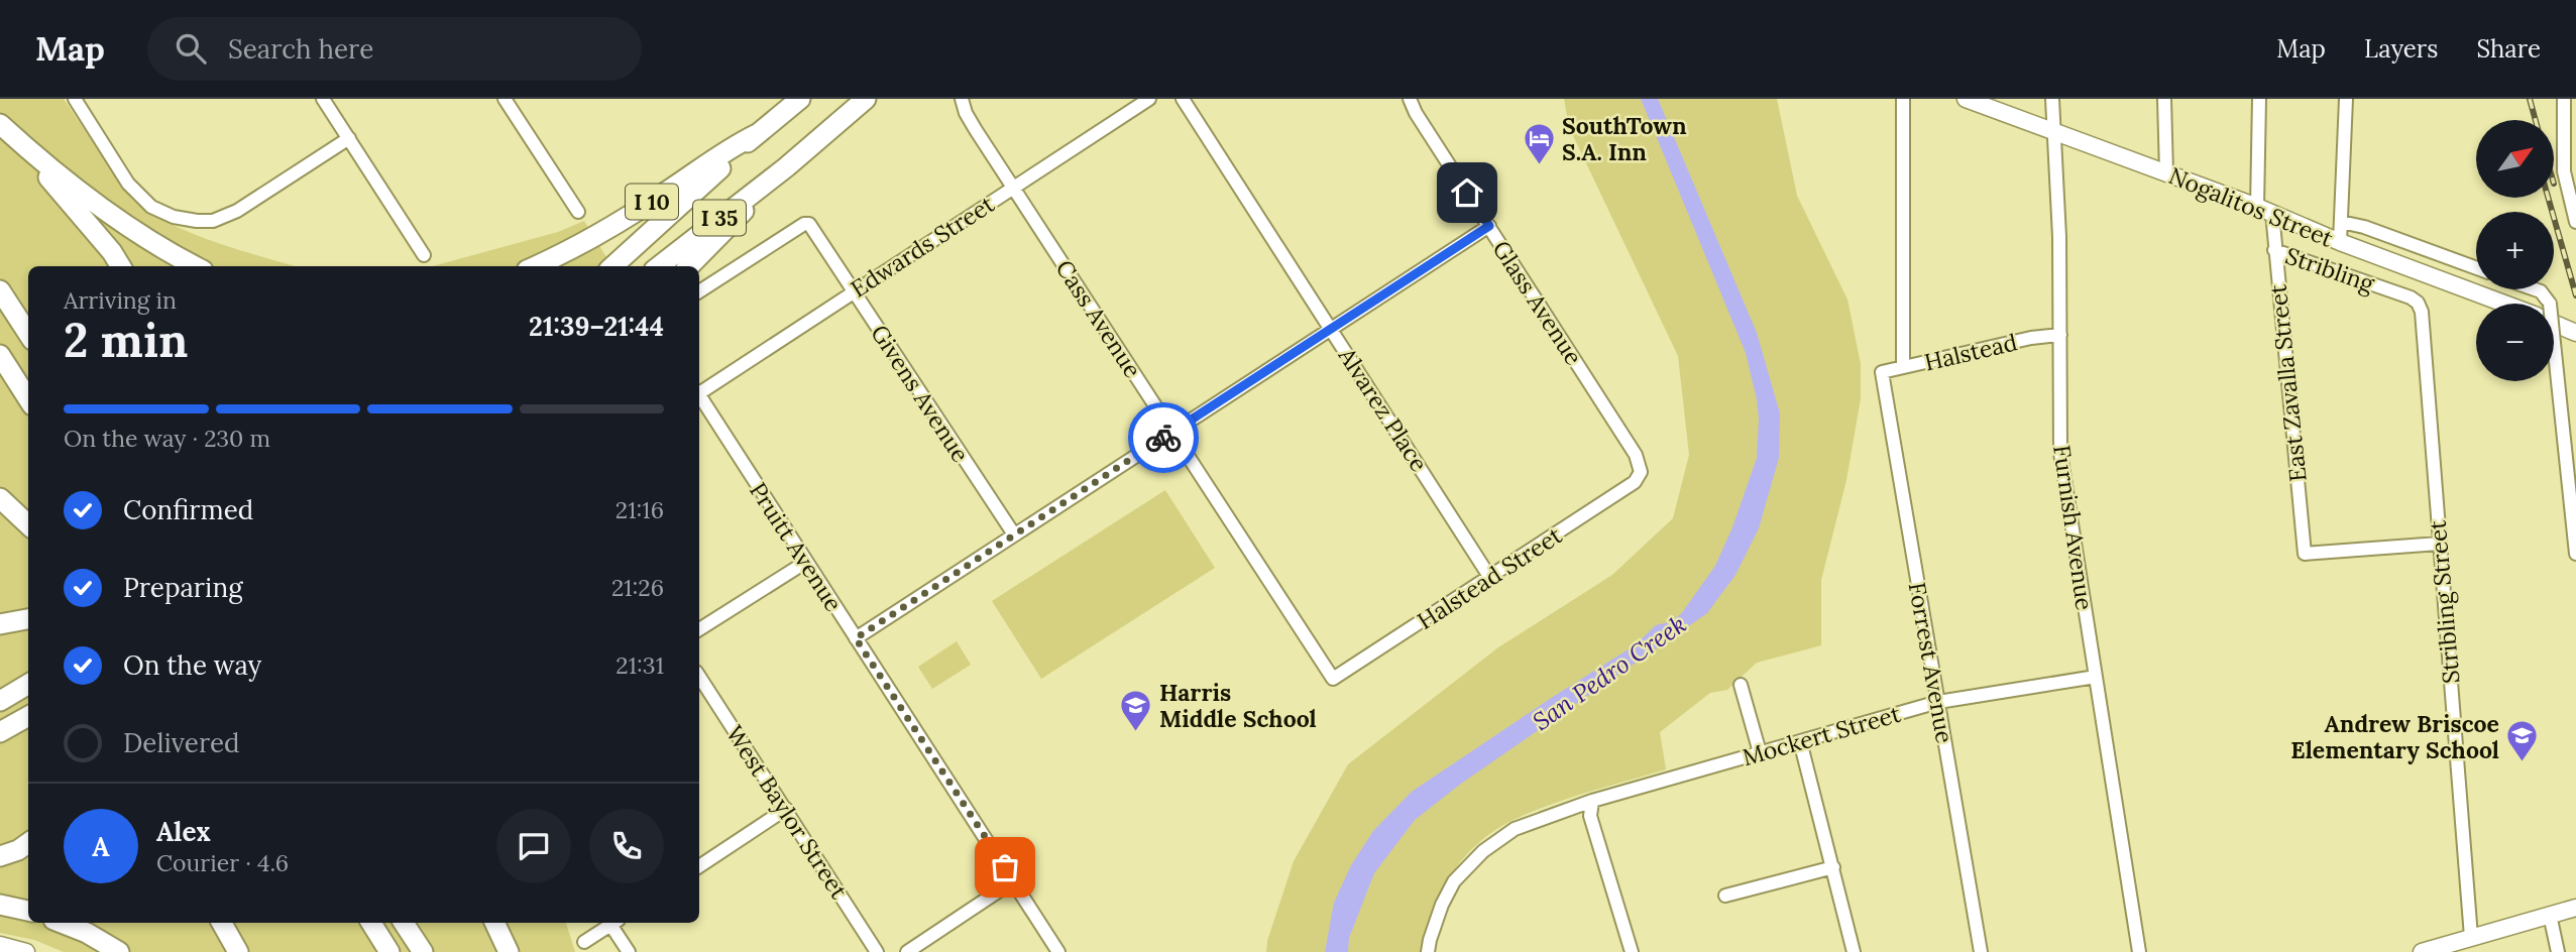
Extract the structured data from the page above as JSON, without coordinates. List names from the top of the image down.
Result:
{
  "streets": {
    "highway": ["I 10", "I 35"],
    "main road": ["Nogalitos Street"],
    "street": [
      "Edwards Street",
      "Stribling",
      "Glass Avenue",
      "Cass Avenue",
      "Halstead",
      "East Zavalla Street",
      "Givens Avenue",
      "Alvarez Place",
      "Furnish Avenue",
      "Pruitt Avenue",
      "Halstead Street",
      "Stribling Street",
      "Forrest Avenue",
      "Mockert Street",
      "West Baylor Street"
    ]
  },
  "crossings": [
    ["I 10", "I 35"],
    ["Nogalitos Street", "East Zavalla Street"],
    ["Nogalitos Street", "Furnish Avenue"],
    ["Edwards Street", "Cass Avenue"],
    ["Edwards Street", "Givens Avenue"],
    ["Stribling", "East Zavalla Street"],
    ["Stribling", "Stribling Street"],
    ["Glass Avenue", "Halstead Street"],
    ["Cass Avenue", "Halstead Street"],
    ["Halstead", "Furnish Avenue"],
    ["Halstead", "Forrest Avenue"],
    ["East Zavalla Street", "Stribling Street"],
    ["Alvarez Place", "Halstead Street"],
    ["Furnish Avenue", "Mockert Street"],
    ["Forrest Avenue", "Mockert Street"]
  ],
  "water": ["San Pedro Creek"],
  "places": {
    "hotel": ["SouthTown S.A. Inn"],
    "school or university": ["Harris Middle School", "Andrew Briscoe Elementary School"]
  },
  "north": "top right",
  "page": {
    "header": "Map",
    "search": "Search here",
    "nav": ["Map", "Layers", "Share"],
    "map_buttons": ["+", "−"],
    "heading": ["2 min", "Arriving in", "21:39–21:44"],
    "panel": ["Alex", "Courier · 4.6"],
    "bar": "On the way · 230 m",
    "list": [
      ["Confirmed", "21:16"],
      ["Preparing", "21:26"],
      ["On the way", "21:31"],
      "Delivered"
    ],
    "round": "A"
  }
}
